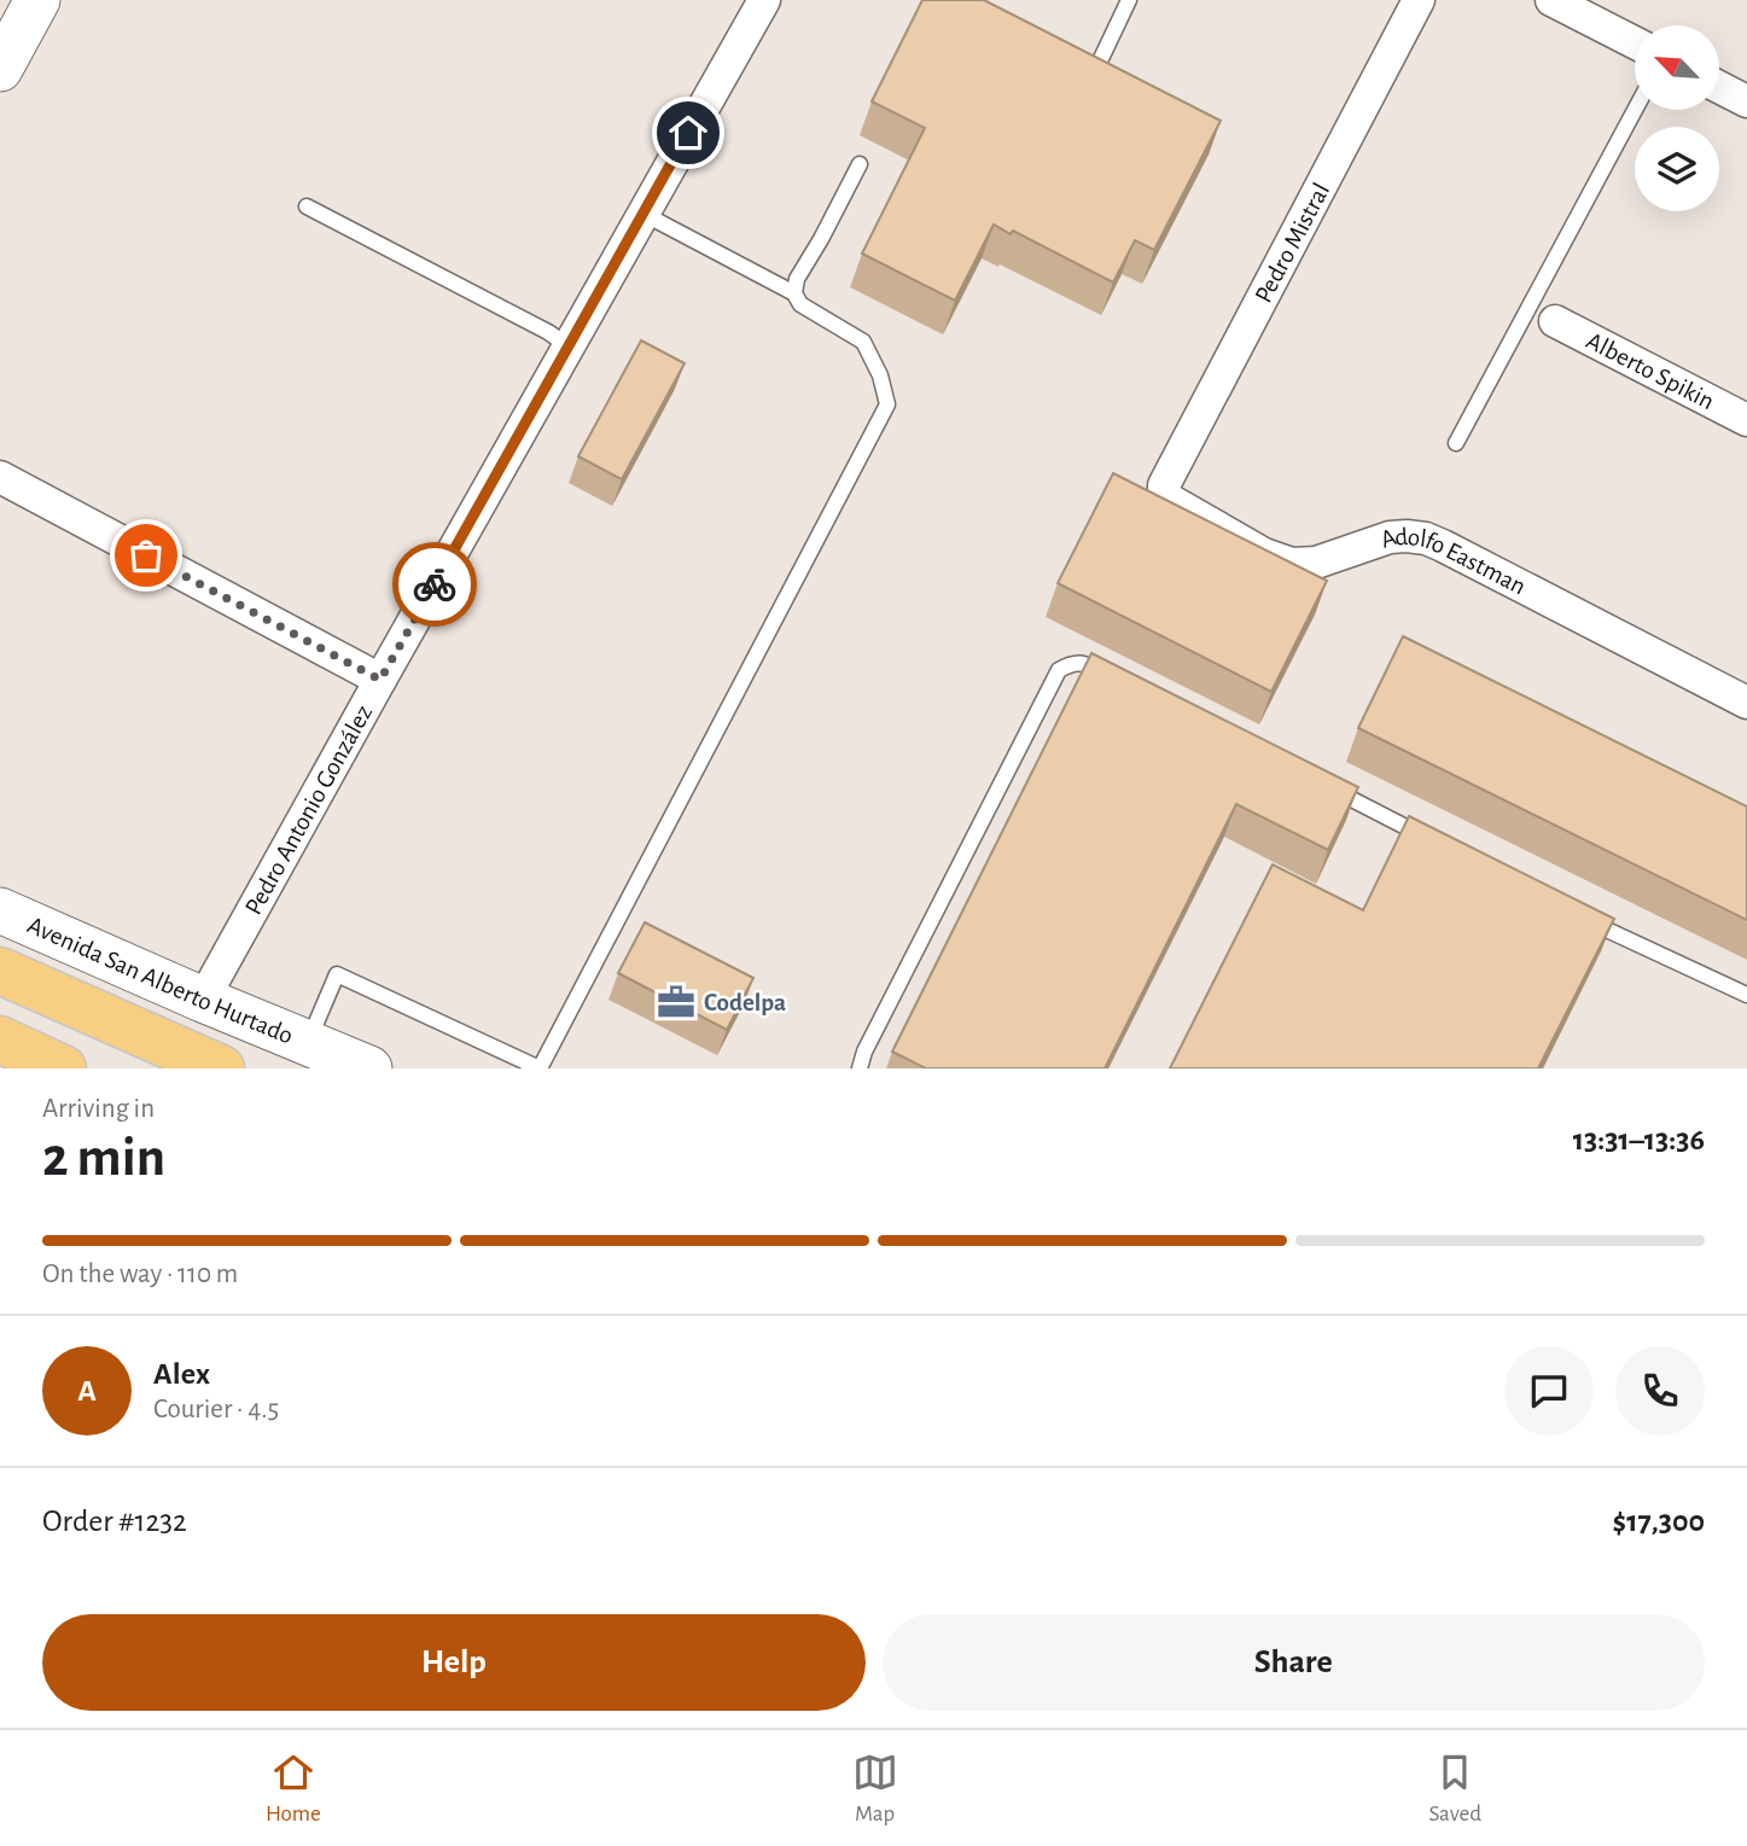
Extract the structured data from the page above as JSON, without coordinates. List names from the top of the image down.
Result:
{
  "streets": {
    "main road": ["Avenida San Alberto Hurtado"],
    "street": [
      "Pedro Mistral",
      "Alberto Spikin",
      "Adolfo Eastman",
      "Pedro Antonio González"
    ]
  },
  "crossings": [
    ["Pedro Mistral", "Adolfo Eastman"],
    ["Pedro Antonio González", "Avenida San Alberto Hurtado"]
  ],
  "places": {
    "office": ["Codelpa"]
  },
  "north": "top left",
  "page": {
    "heading": ["2 min", "Arriving in", "13:31–13:36"],
    "panel": [
      "Alex",
      "Courier · 4.5",
      "Order #1232",
      "$17,300"
    ],
    "bar": "On the way · 110 m",
    "round": "A",
    "buttons": ["Help", "Share"],
    "tabs": ["Home", "Map", "Saved"]
  }
}
